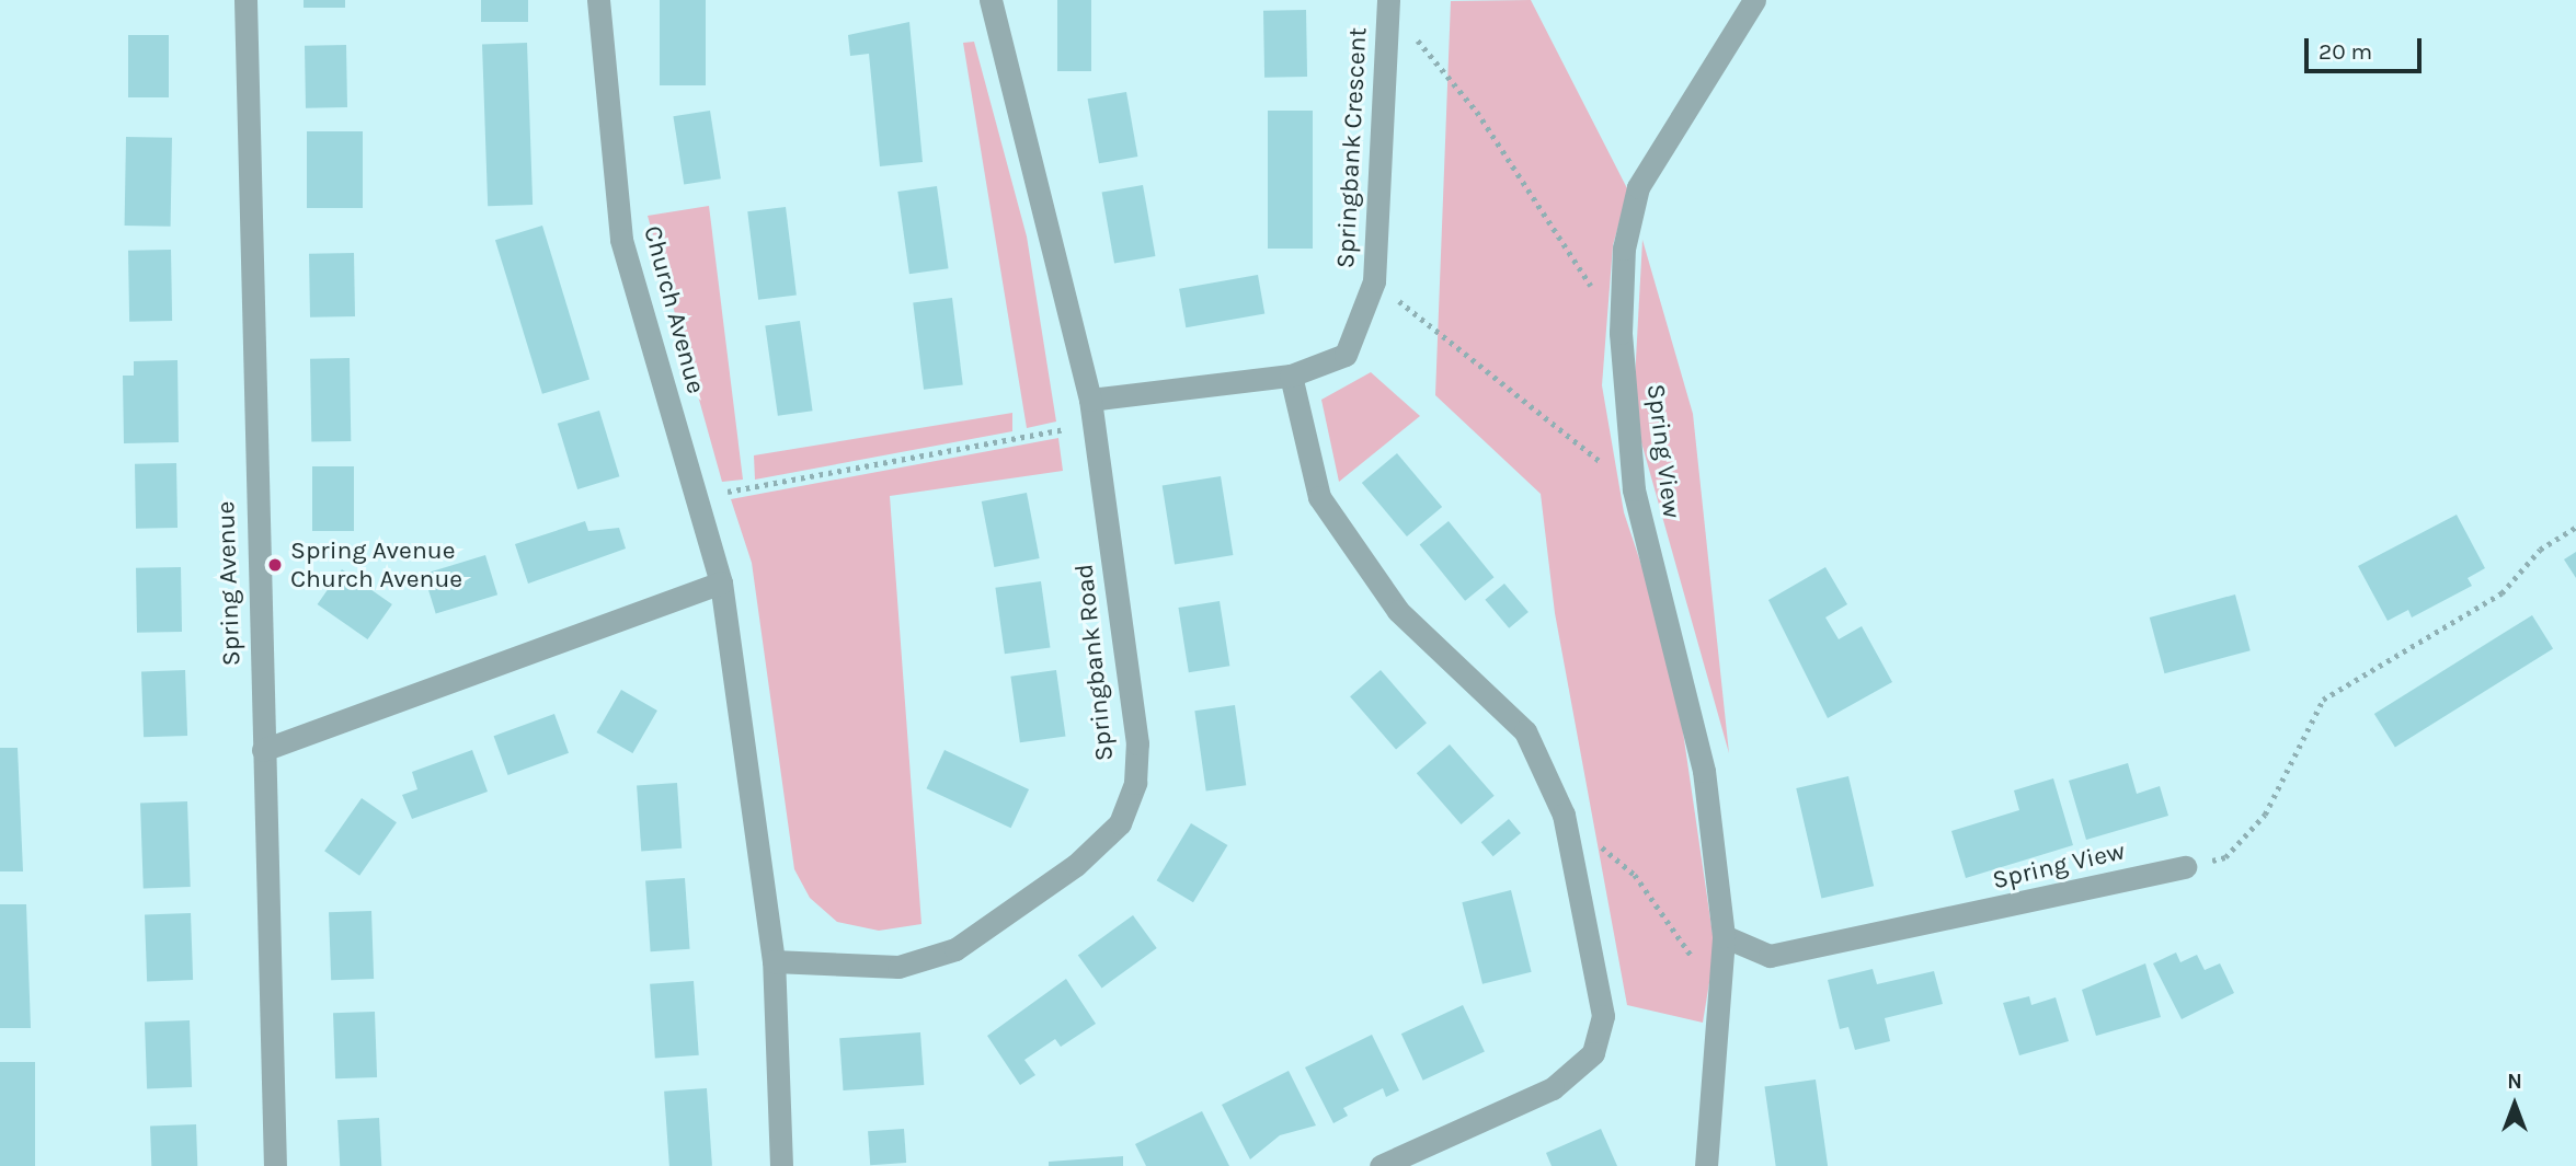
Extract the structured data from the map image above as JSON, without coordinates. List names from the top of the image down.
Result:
{
  "streets": {
    "street": [
      "Springbank Crescent",
      "Church Avenue",
      "Spring View",
      "Spring Avenue",
      "Springbank Road"
    ]
  },
  "crossings": [
    ["Springbank Crescent", "Springbank Road"],
    ["Church Avenue", "Springbank Road"]
  ],
  "places": ["Spring Avenue Church Avenue"],
  "scale_bar": "20 m",
  "north": "top"
}
